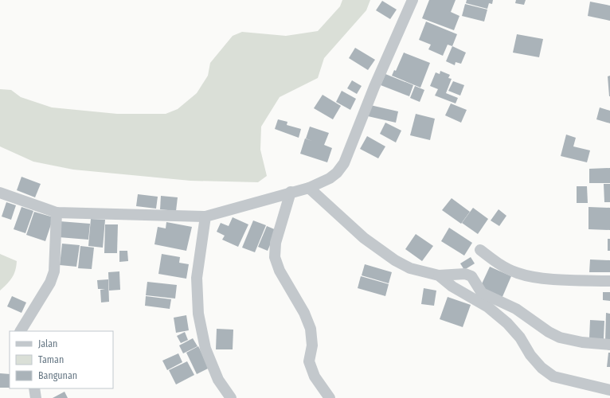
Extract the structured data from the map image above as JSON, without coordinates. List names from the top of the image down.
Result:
{
  "legend": ["Jalan", "Taman", "Bangunan"]
}
